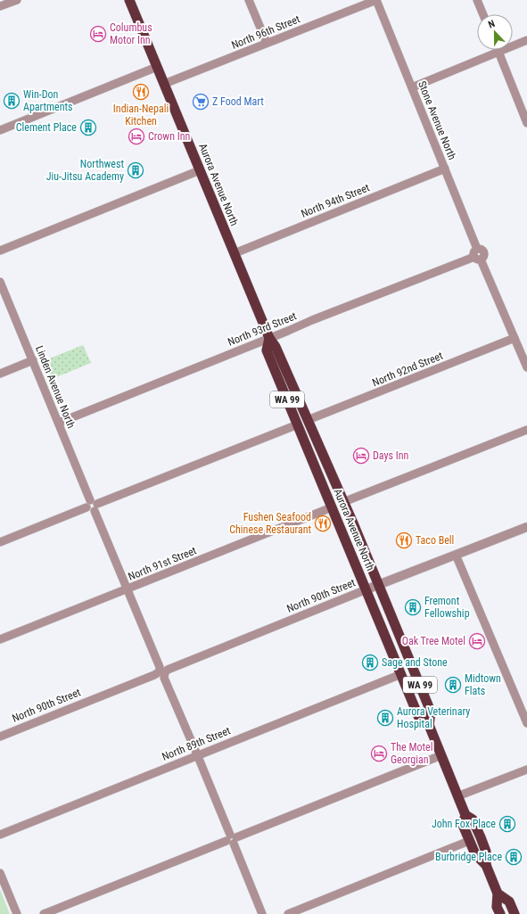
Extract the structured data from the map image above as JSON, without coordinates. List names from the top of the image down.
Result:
{
  "streets": {
    "highway": ["Aurora Avenue North", "WA 99"],
    "street": [
      "North 96th Street",
      "Stone Avenue North",
      "North 94th Street",
      "North 93rd Street",
      "North 92nd Street",
      "Linden Avenue North",
      "North 91st Street",
      "North 90th Street",
      "North 89th Street"
    ]
  },
  "crossings": [
    ["North 96th Street", "Stone Avenue North"],
    ["North 96th Street", "Aurora Avenue North"],
    ["Stone Avenue North", "North 94th Street"],
    ["Stone Avenue North", "North 93rd Street"],
    ["Stone Avenue North", "North 92nd Street"],
    ["Aurora Avenue North", "North 94th Street"],
    ["Aurora Avenue North", "North 93rd Street"],
    ["Aurora Avenue North", "North 92nd Street"],
    ["Aurora Avenue North", "North 91st Street"],
    ["Aurora Avenue North", "North 90th Street"],
    ["Aurora Avenue North", "North 89th Street"],
    ["North 93rd Street", "Linden Avenue North"],
    ["Linden Avenue North", "North 91st Street"],
    ["Linden Avenue North", "North 90th Street"],
    ["Linden Avenue North", "North 89th Street"]
  ],
  "places": {
    "hotel": [
      "Columbus Motor Inn",
      "Crown Inn",
      "Days Inn",
      "Oak Tree Motel",
      "The Motel Georgian"
    ],
    "restaurant": ["Indian-Nepali Kitchen", "Fushen Seafood Chinese Restaurant", "Taco Bell"],
    "building": [
      "Win-Don Apartments",
      "Clement Place",
      "Northwest Jiu-Jitsu Academy",
      "Fremont Fellowship",
      "Sage and Stone",
      "Midtown Flats",
      "Aurora Veterinary Hospital",
      "John Fox Place",
      "Burbridge Place"
    ],
    "supermarket": ["Z Food Mart"]
  },
  "north": "top"
}
